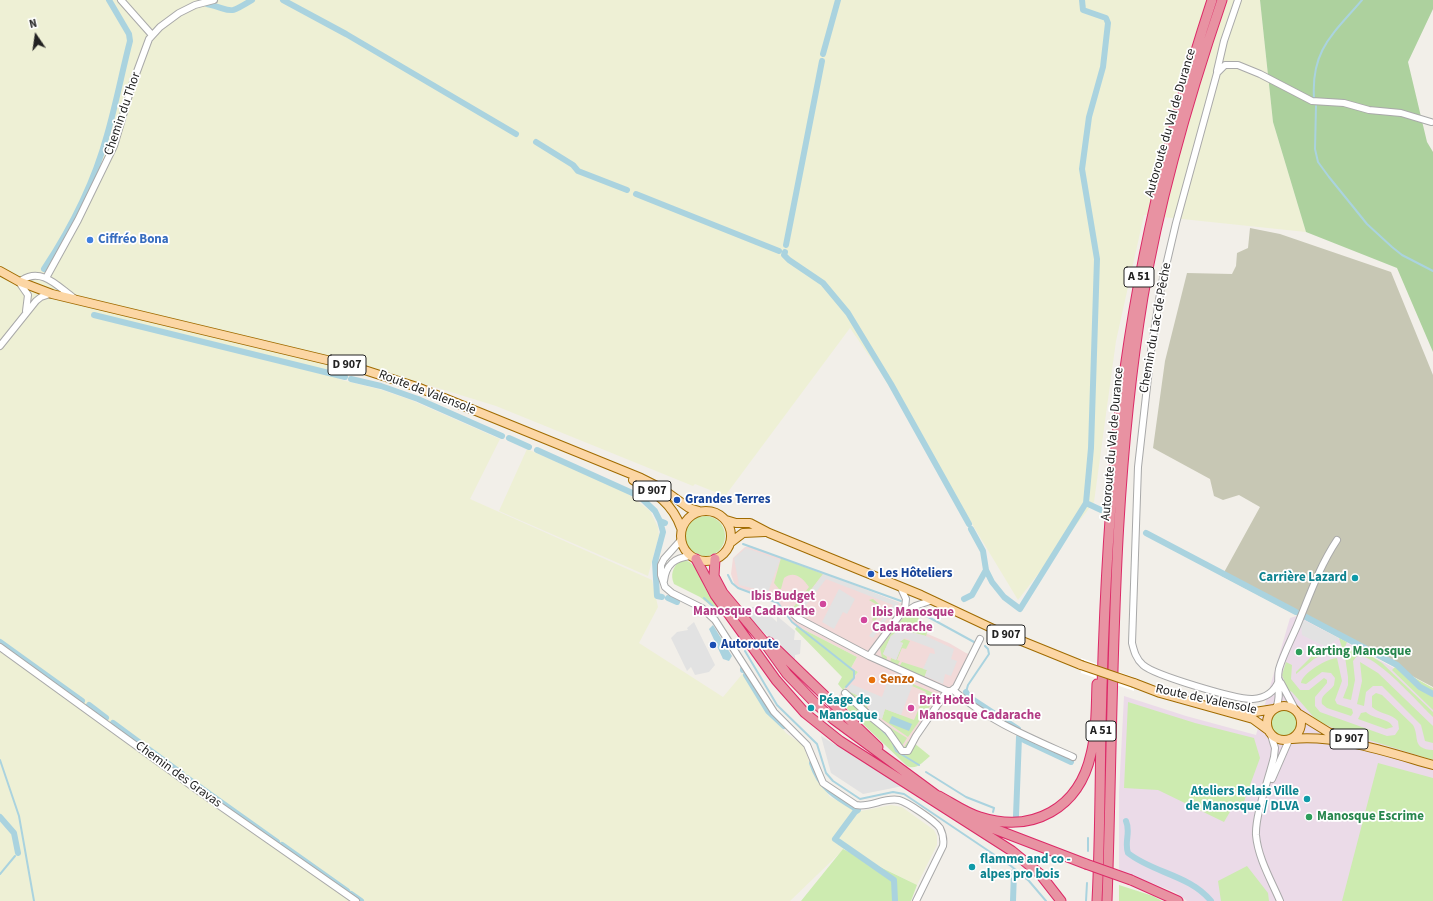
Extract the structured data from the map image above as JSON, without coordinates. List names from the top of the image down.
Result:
{
  "streets": {
    "highway": ["Autoroute du Val de Durance", "A 51"],
    "main road": ["D 907", "Route de Valensole"],
    "street": ["Chemin du Thor", "Chemin du Lac de Pêche", "Chemin des Gravas"]
  },
  "crossings": [
    ["D 907", "Route de Valensole"]
  ],
  "places": [
    "Ciffréo Bona",
    "Grandes Terres",
    "Les Hôteliers",
    "Carrière Lazard",
    "Ibis Budget Manosque Cadarache",
    "Ibis Manosque Cadarache",
    "Autoroute",
    "Karting Manosque",
    "Senzo",
    "Péage de Manosque",
    "Brit Hotel Manosque Cadarache",
    "Ateliers Relais Ville de Manosque / DLVA",
    "Manosque Escrime",
    "flamme and co - alpes pro bois"
  ],
  "north": "top"
}
